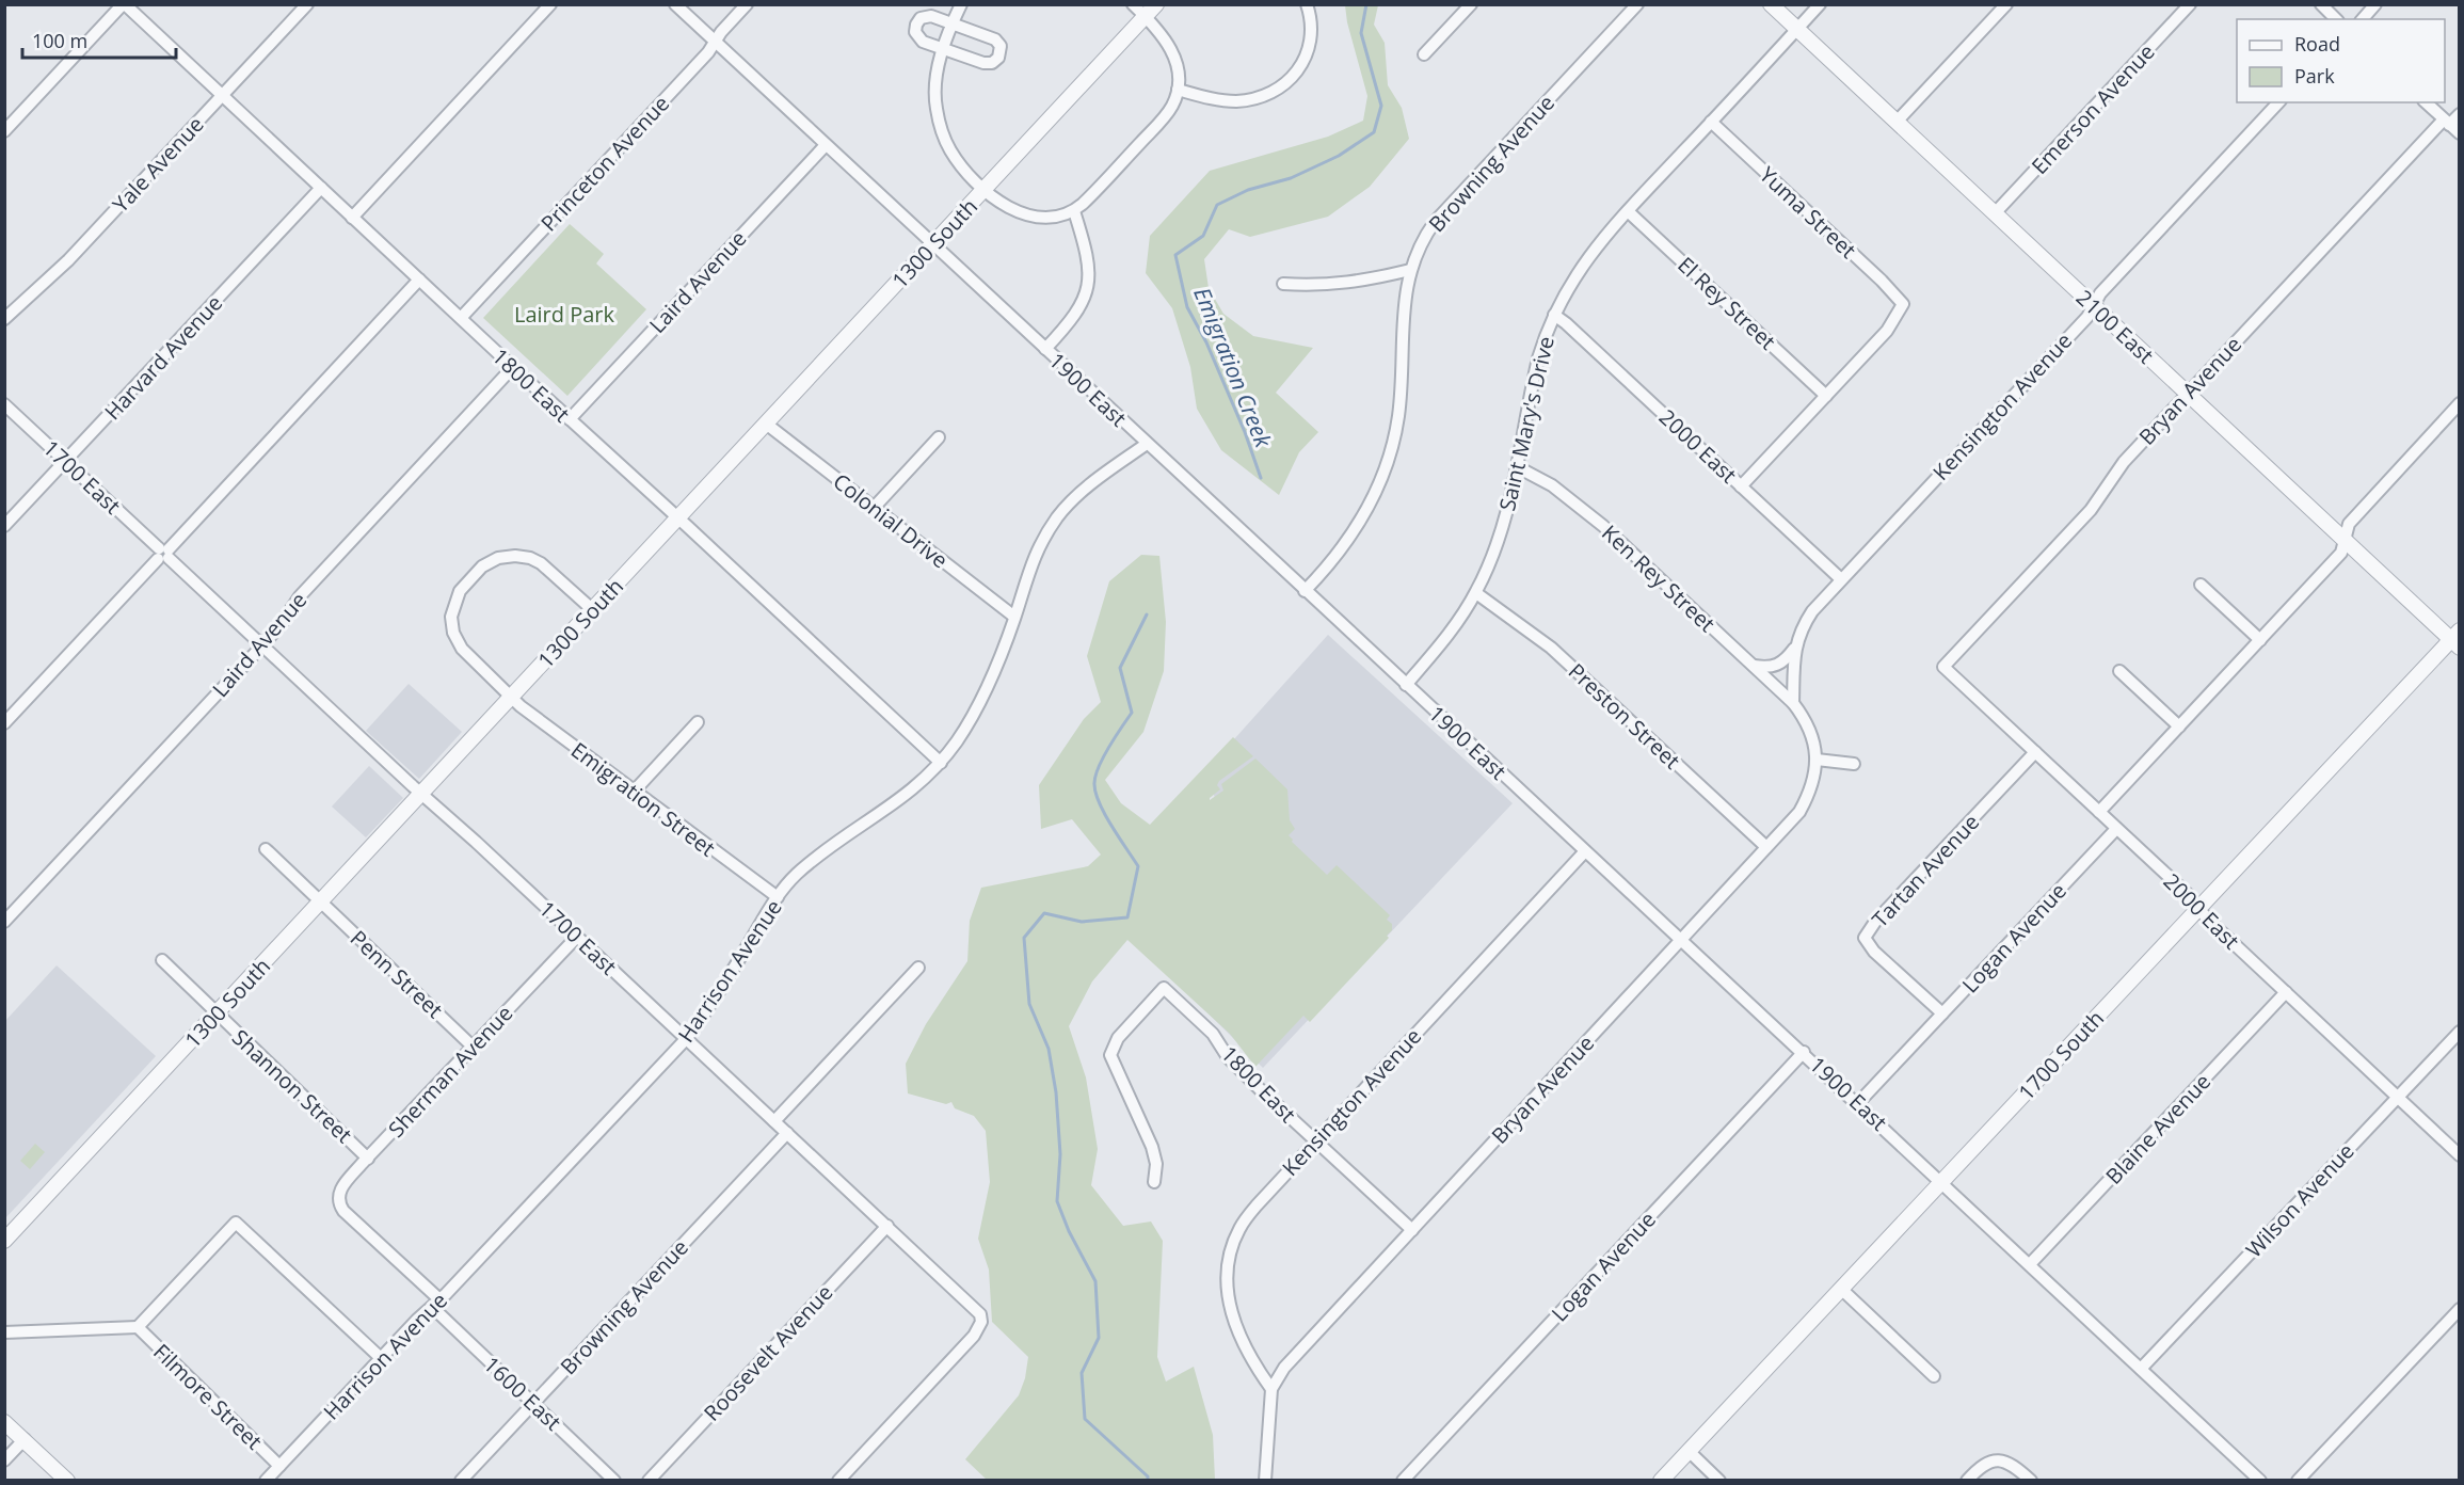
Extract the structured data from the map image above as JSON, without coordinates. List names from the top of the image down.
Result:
{
  "streets": {
    "street": [
      "Emerson Avenue",
      "Princeton Avenue",
      "Browning Avenue",
      "Yale Avenue",
      "Yuma Street",
      "1300 South",
      "Laird Avenue",
      "El Rey Street",
      "2100 East",
      "Harvard Avenue",
      "1800 East",
      "1900 East",
      "Bryan Avenue",
      "Kensington Avenue",
      "Saint Mary's Drive",
      "2000 East",
      "1700 East",
      "Colonial Drive",
      "Ken Rey Street",
      "Preston Street",
      "Emigration Street",
      "Tartan Avenue",
      "Logan Avenue",
      "Harrison Avenue",
      "Penn Street",
      "1700 South",
      "Sherman Avenue",
      "Shannon Street",
      "Blaine Avenue",
      "Wilson Avenue",
      "Roosevelt Avenue",
      "1600 East",
      "Filmore Street"
    ]
  },
  "crossings": [
    ["Emerson Avenue", "2100 East"],
    ["Princeton Avenue", "1800 East"],
    ["Princeton Avenue", "1900 East"],
    ["Browning Avenue", "1900 East"],
    ["Browning Avenue", "1700 East"],
    ["Browning Avenue", "1600 East"],
    ["Yale Avenue", "1800 East"],
    ["Yuma Street", "El Rey Street"],
    ["Yuma Street", "Saint Mary's Drive"],
    ["1300 South", "1800 East"],
    ["1300 South", "1900 East"],
    ["1300 South", "1700 East"],
    ["1300 South", "Colonial Drive"],
    ["1300 South", "Emigration Street"],
    ["1300 South", "Penn Street"],
    ["1300 South", "Shannon Street"],
    ["Laird Avenue", "1800 East"],
    ["Laird Avenue", "1900 East"],
    ["Laird Avenue", "1700 East"],
    ["El Rey Street", "Saint Mary's Drive"],
    ["2100 East", "Bryan Avenue"],
    ["2100 East", "Kensington Avenue"],
    ["2100 East", "Saint Mary's Drive"],
    ["2100 East", "1700 South"],
    ["Harvard Avenue", "1800 East"],
    ["Harvard Avenue", "1700 East"],
    ["1800 East", "Bryan Avenue"],
    ["1800 East", "Kensington Avenue"],
    ["1800 East", "Harrison Avenue"],
    ["1900 East", "Bryan Avenue"],
    ["1900 East", "Kensington Avenue"],
    ["1900 East", "Saint Mary's Drive"],
    ["1900 East", "Logan Avenue"],
    ["1900 East", "Harrison Avenue"],
    ["1900 East", "1700 South"],
    ["1900 East", "Blaine Avenue"],
    ["1900 East", "Wilson Avenue"],
    ["Bryan Avenue", "Kensington Avenue"],
    ["Bryan Avenue", "2000 East"],
    ["Bryan Avenue", "Ken Rey Street"],
    ["Bryan Avenue", "Preston Street"],
    ["Kensington Avenue", "2000 East"],
    ["Kensington Avenue", "Ken Rey Street"],
    ["Saint Mary's Drive", "2000 East"],
    ["Saint Mary's Drive", "Ken Rey Street"],
    ["Saint Mary's Drive", "Preston Street"],
    ["2000 East", "Tartan Avenue"],
    ["2000 East", "Logan Avenue"],
    ["2000 East", "1700 South"],
    ["2000 East", "Blaine Avenue"],
    ["2000 East", "Wilson Avenue"],
    ["1700 East", "Harrison Avenue"],
    ["1700 East", "Sherman Avenue"],
    ["1700 East", "Roosevelt Avenue"],
    ["Colonial Drive", "Harrison Avenue"],
    ["Emigration Street", "Harrison Avenue"],
    ["Tartan Avenue", "Logan Avenue"],
    ["Harrison Avenue", "1600 East"],
    ["Harrison Avenue", "Filmore Street"],
    ["Penn Street", "Sherman Avenue"],
    ["Sherman Avenue", "Shannon Street"],
    ["Sherman Avenue", "1600 East"]
  ],
  "water": ["Emigration Creek"],
  "parks": ["Laird Park"],
  "legend": ["Road", "Park"],
  "scale_bar": "100 m"
}
